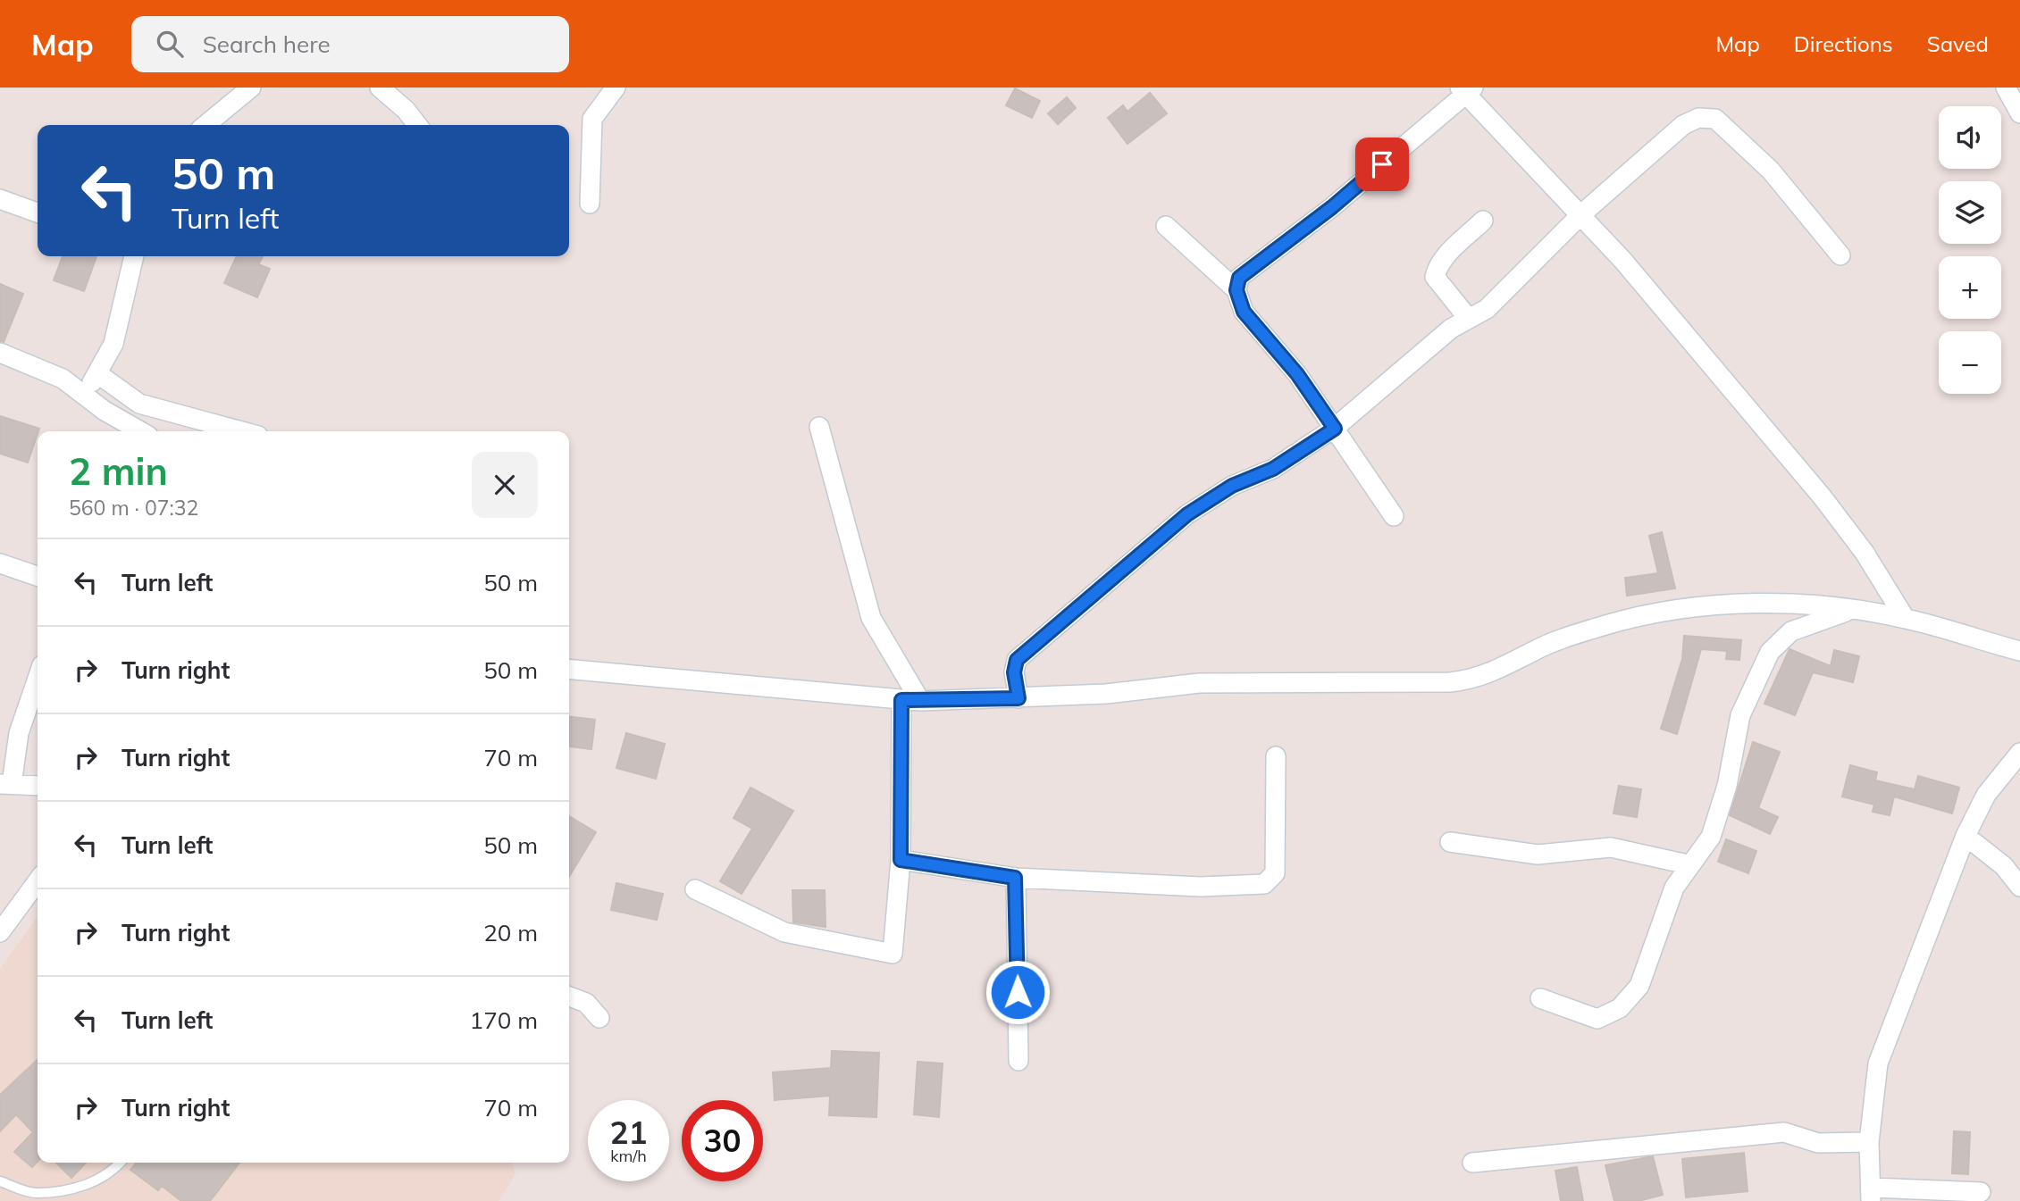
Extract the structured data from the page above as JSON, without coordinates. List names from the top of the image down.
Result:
{
  "page": {
    "header": "Map",
    "search": "Search here",
    "nav": ["Map", "Directions", "Saved"],
    "map_buttons": ["+", "−"],
    "turn": ["50 m", "Turn left"],
    "heading": ["2 min", "560 m · 07:32"],
    "list": [
      {
        "name": "Turn left",
        "value": "50 m"
      },
      {
        "name": "Turn right",
        "value": "50 m"
      },
      {
        "name": "Turn right",
        "value": "70 m"
      },
      {
        "name": "Turn left",
        "value": "50 m"
      },
      {
        "name": "Turn right",
        "value": "20 m"
      },
      {
        "name": "Turn left",
        "value": "170 m"
      },
      {
        "name": "Turn right",
        "value": "70 m"
      }
    ],
    "speed": "21 km/h",
    "limit": "30"
  }
}
